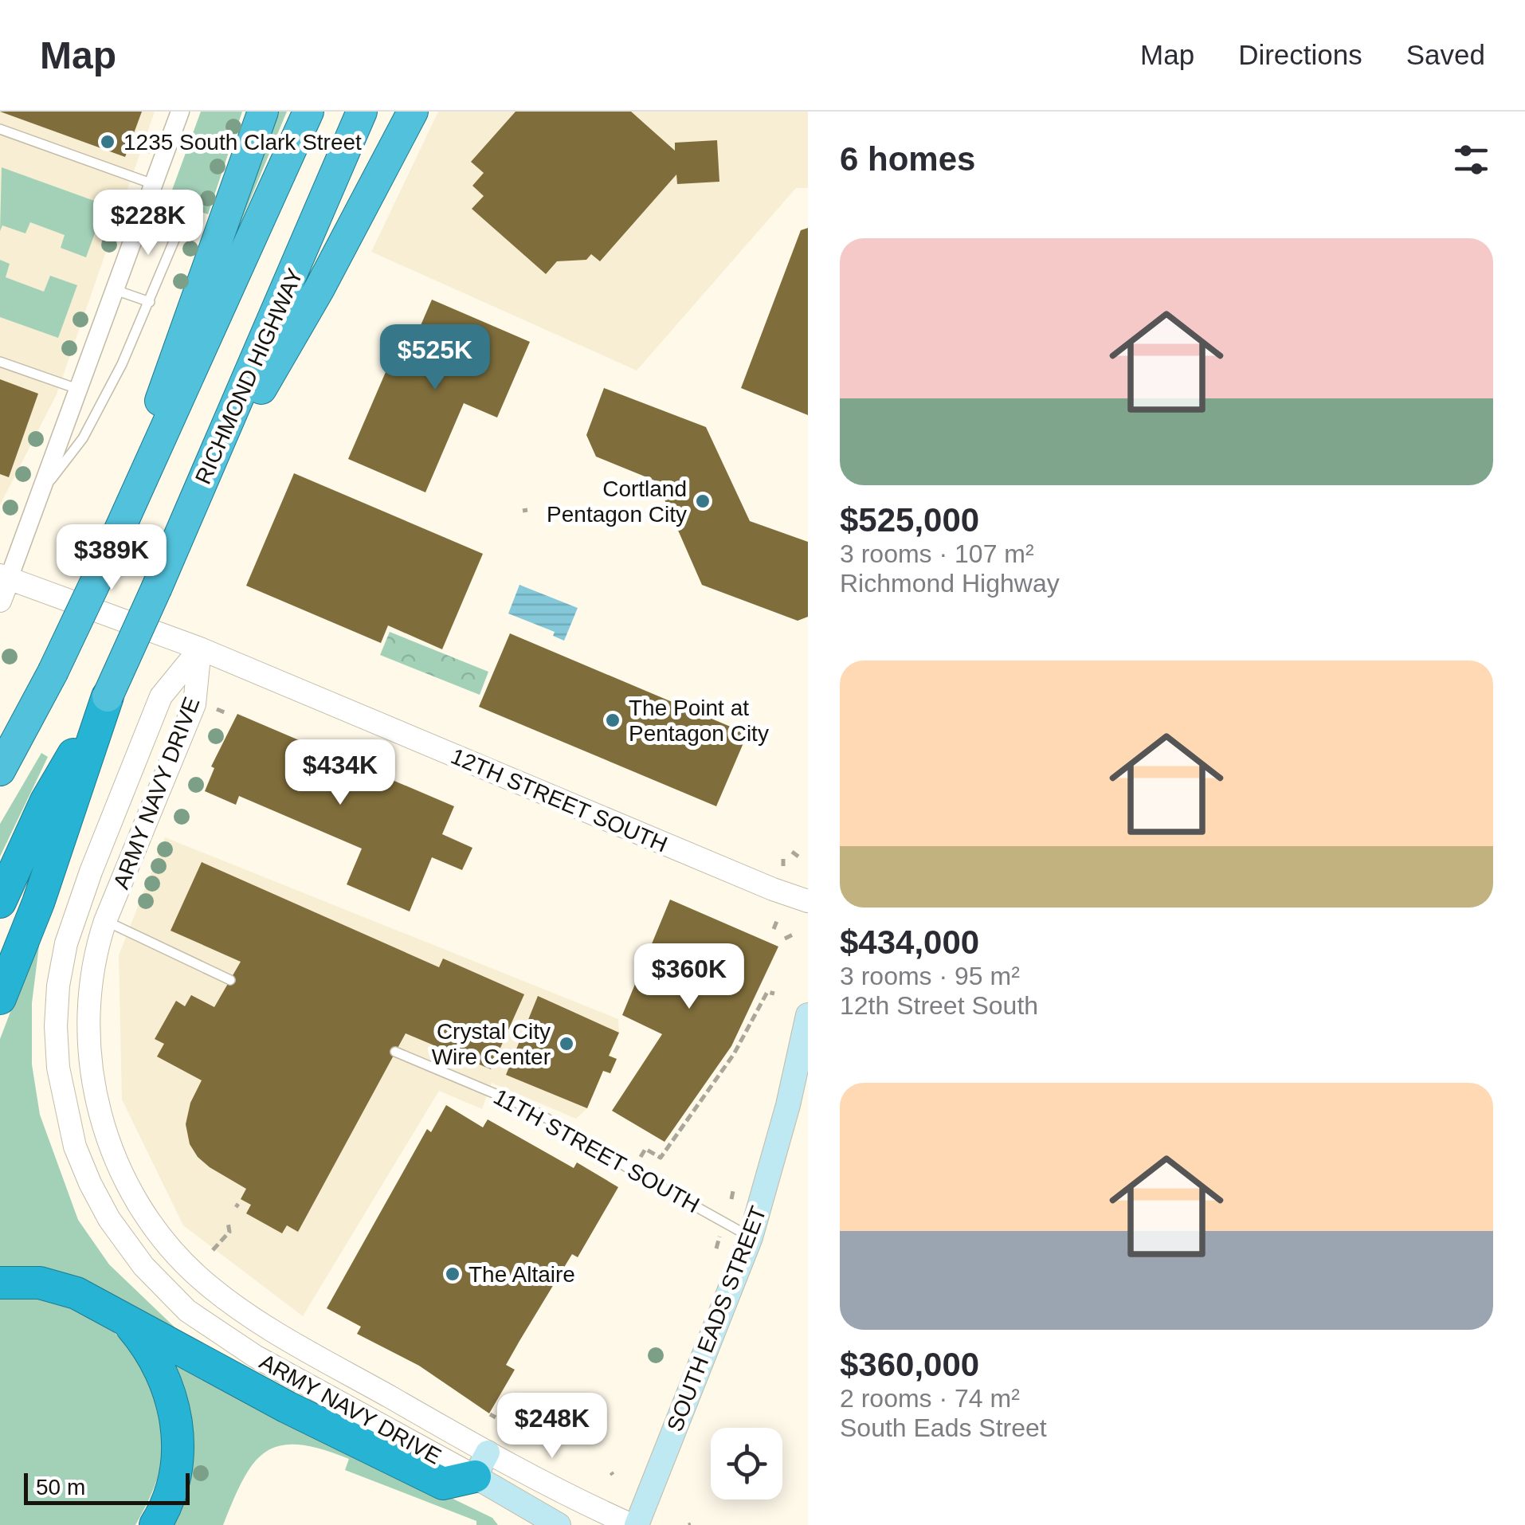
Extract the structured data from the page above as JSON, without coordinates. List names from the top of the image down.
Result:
{
  "streets": {
    "highway": ["RICHMOND HIGHWAY"],
    "main road": ["ARMY NAVY DRIVE", "SOUTH EADS STREET"],
    "street": ["12TH STREET SOUTH"],
    "lane": ["11TH STREET SOUTH"]
  },
  "crossings": [
    ["ARMY NAVY DRIVE", "12TH STREET SOUTH"],
    ["ARMY NAVY DRIVE", "SOUTH EADS STREET"],
    ["11TH STREET SOUTH", "SOUTH EADS STREET"]
  ],
  "places": [
    "1235 South Clark Street",
    "Cortland Pentagon City",
    "The Point at Pentagon City",
    "Crystal City Wire Center",
    "The Altaire"
  ],
  "scale_bar": "50 m",
  "page": {
    "header": "Map",
    "nav": ["Map", "Directions", "Saved"],
    "heading": "6 homes",
    "price": [
      "$228K",
      "$525K",
      "$389K",
      "$434K",
      "$360K",
      "$248K"
    ],
    "list": [
      {
        "name": "$525,000",
        "note": "3 rooms · 107 m² · Richmond Highway"
      },
      {
        "name": "$434,000",
        "note": "3 rooms · 95 m² · 12th Street South"
      },
      {
        "name": "$360,000",
        "note": "2 rooms · 74 m² · South Eads Street"
      }
    ],
    "scale": "50 m"
  }
}
